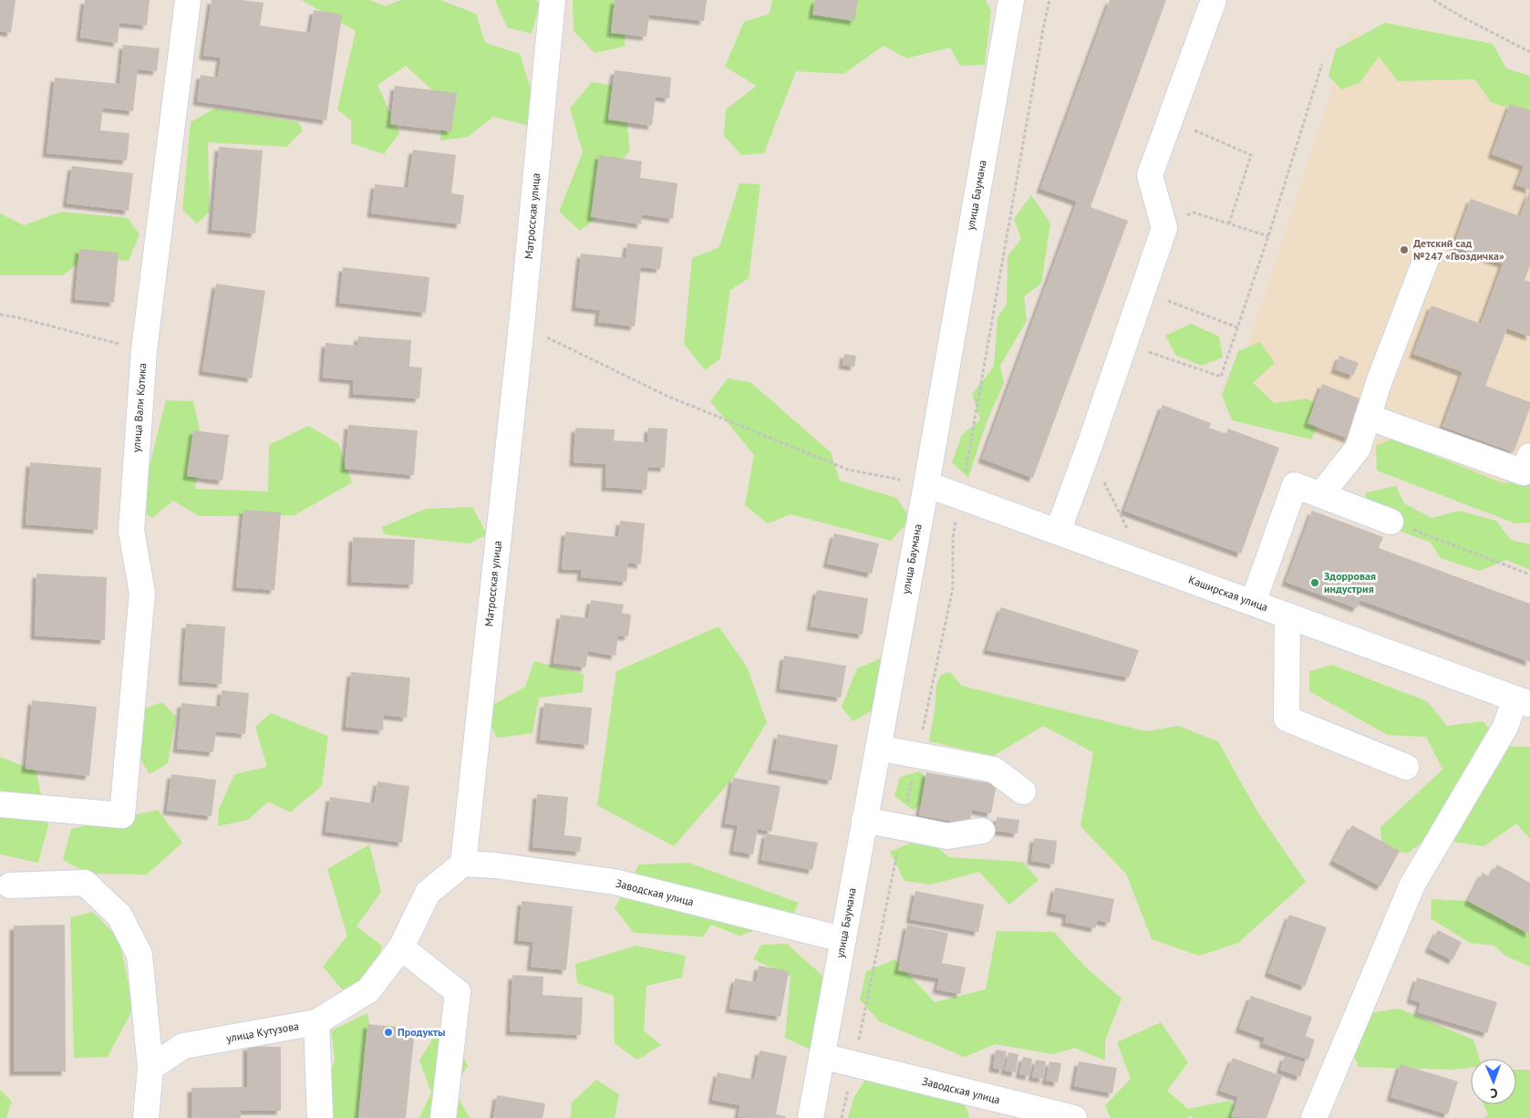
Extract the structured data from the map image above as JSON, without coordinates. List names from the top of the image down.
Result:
{
  "streets": {
    "street": [
      "улица Баумана",
      "Матросская улица",
      "улица Вали Котика",
      "Каширская улица",
      "Заводская улица",
      "улица Кутузова"
    ]
  },
  "crossings": [
    ["улица Баумана", "Каширская улица"],
    ["улица Баумана", "Заводская улица"],
    ["Матросская улица", "Заводская улица"]
  ],
  "places": ["Детский сад №247 «Гвоздичка»", "Здорровая индустрия", "Продукты"],
  "north": "bottom"
}
